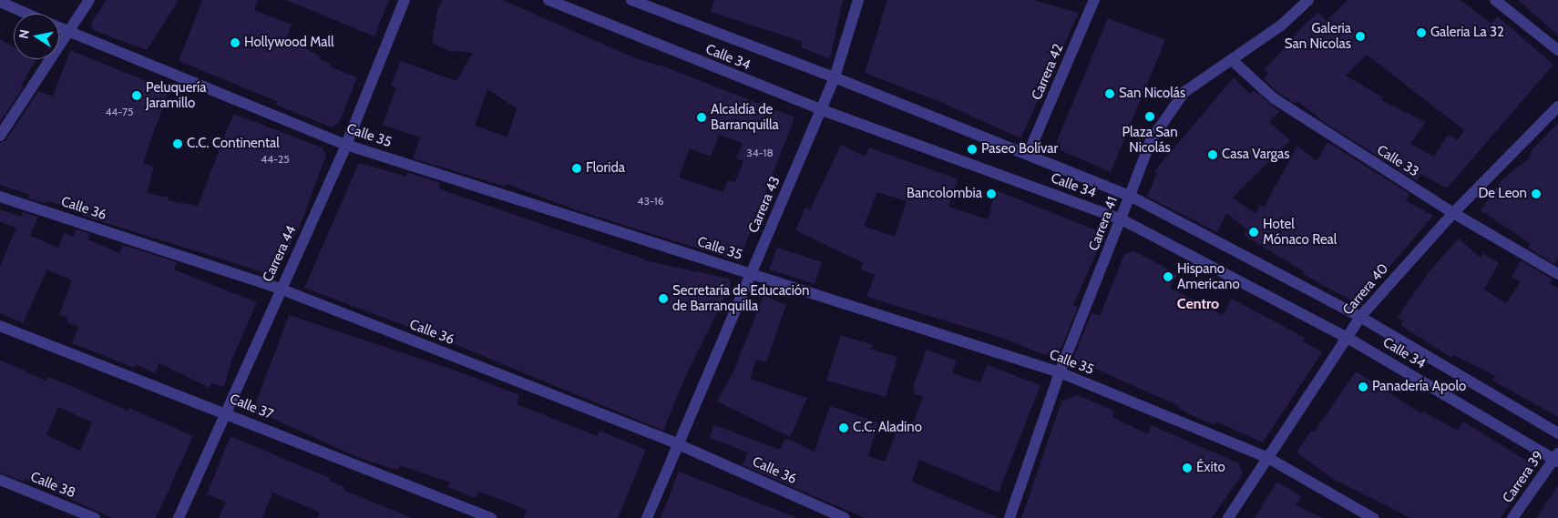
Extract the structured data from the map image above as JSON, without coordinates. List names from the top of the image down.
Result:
{
  "streets": {
    "street": [
      "Calle 34",
      "Carrera 42",
      "Calle 35",
      "Calle 33",
      "Carrera 43",
      "Calle 36",
      "Carrera 41",
      "Carrera 44",
      "Carrera 40",
      "Calle 37",
      "Carrera 39",
      "Calle 38"
    ]
  },
  "crossings": [
    ["Calle 34", "Carrera 42"],
    ["Calle 34", "Carrera 43"],
    ["Calle 34", "Carrera 41"],
    ["Calle 34", "Carrera 40"],
    ["Calle 34", "Carrera 39"],
    ["Calle 35", "Carrera 43"],
    ["Calle 35", "Carrera 41"],
    ["Calle 35", "Carrera 44"],
    ["Calle 35", "Carrera 40"],
    ["Calle 33", "Carrera 41"],
    ["Calle 33", "Carrera 40"],
    ["Carrera 43", "Calle 36"],
    ["Calle 36", "Carrera 44"],
    ["Carrera 44", "Calle 37"]
  ],
  "districts": ["Centro"],
  "places": [
    "Galeria La 32",
    "Galeria San Nicolas",
    "Hollywood Mall",
    "San Nicolás",
    "Peluquería Jaramillo",
    "Plaza San Nicolás",
    "Alcaldía de Barranquilla",
    "C.C. Continental",
    "Paseo Bolívar",
    "Casa Vargas",
    "Florida",
    "Bancolombia",
    "De Leon",
    "Hotel Mónaco Real",
    "Hispano Americano",
    "Secretaría de Educación de Barranquilla",
    "Panadería Apolo",
    "C.C. Aladino",
    "Éxito"
  ],
  "house_numbers": [
    "44-75",
    "34-18",
    "44-25",
    "43-16"
  ],
  "north": "left"
}
